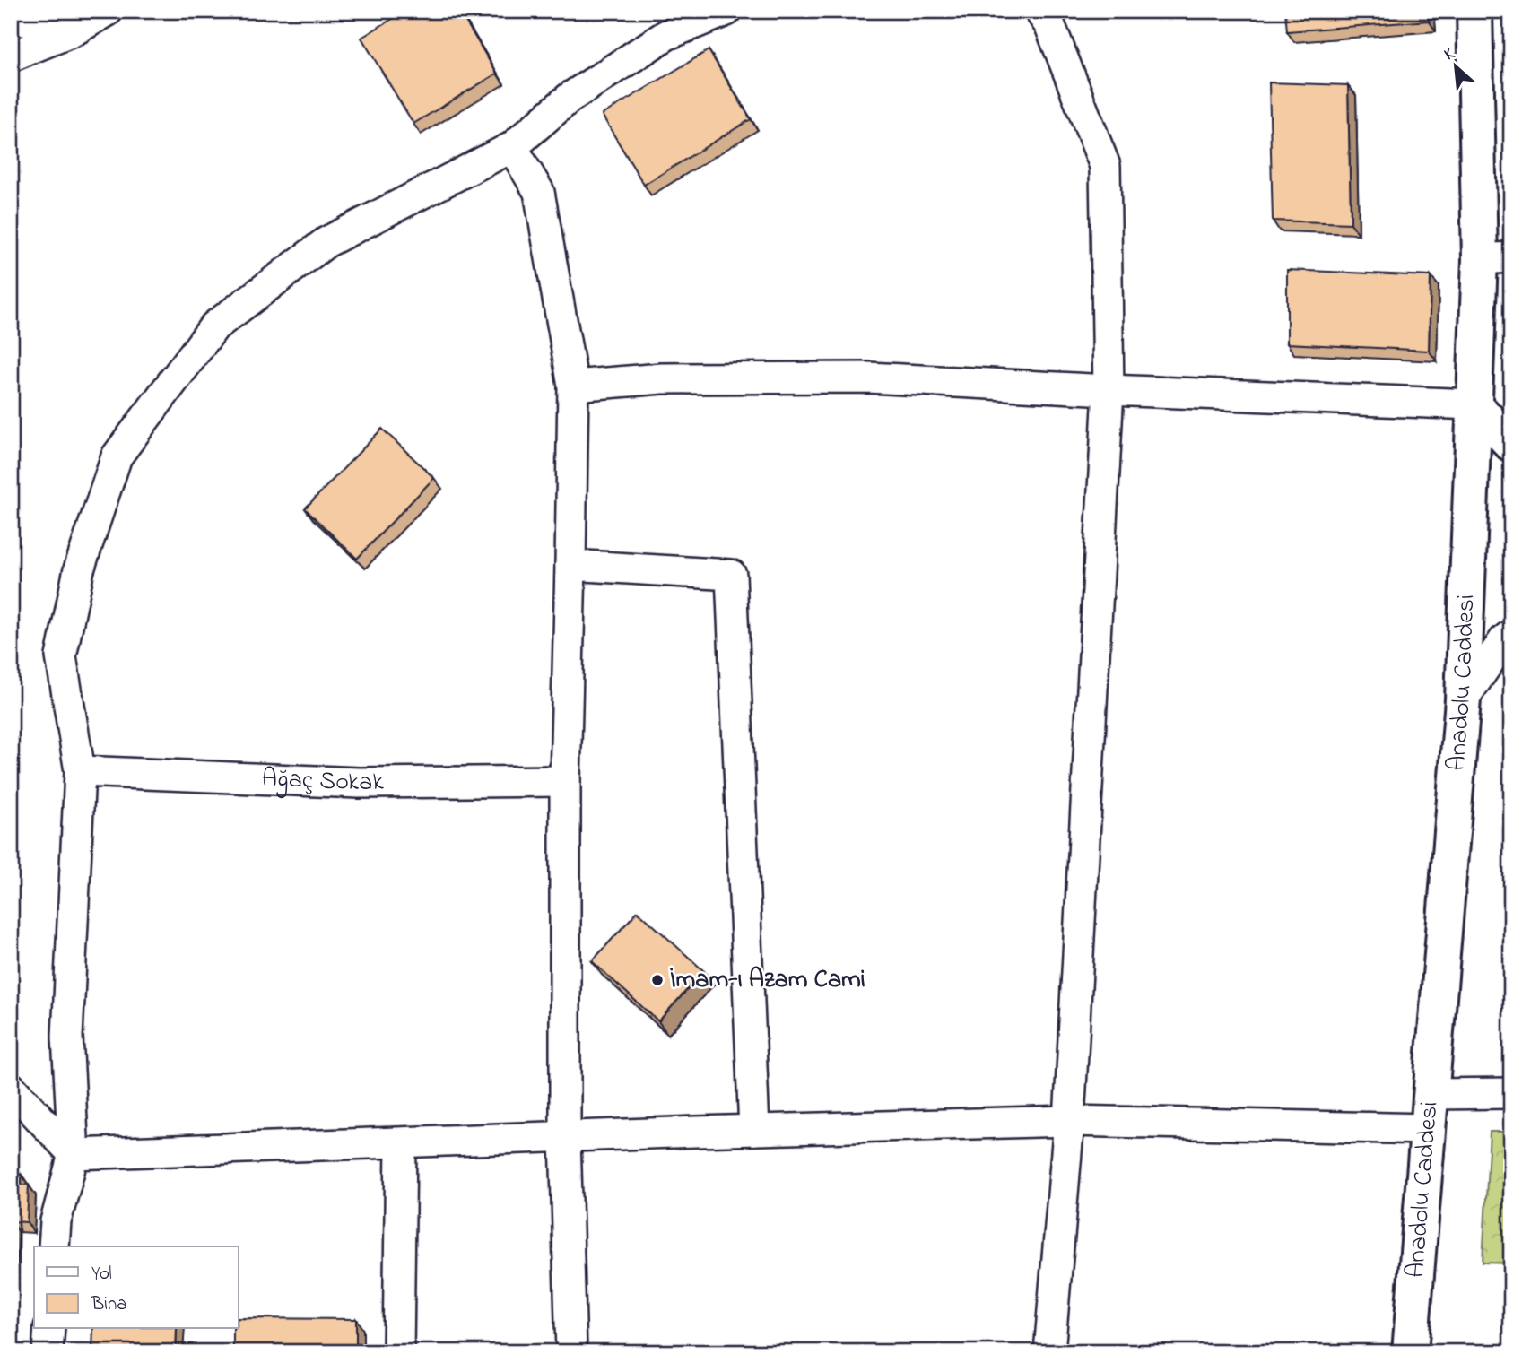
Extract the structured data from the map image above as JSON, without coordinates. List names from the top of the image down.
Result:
{
  "streets": {
    "street": ["Anadolu Caddesi", "Ağaç Sokak"]
  },
  "places": ["İmam-ı Azam Cami"],
  "legend": ["Yol", "Bina"],
  "north": "top left"
}
